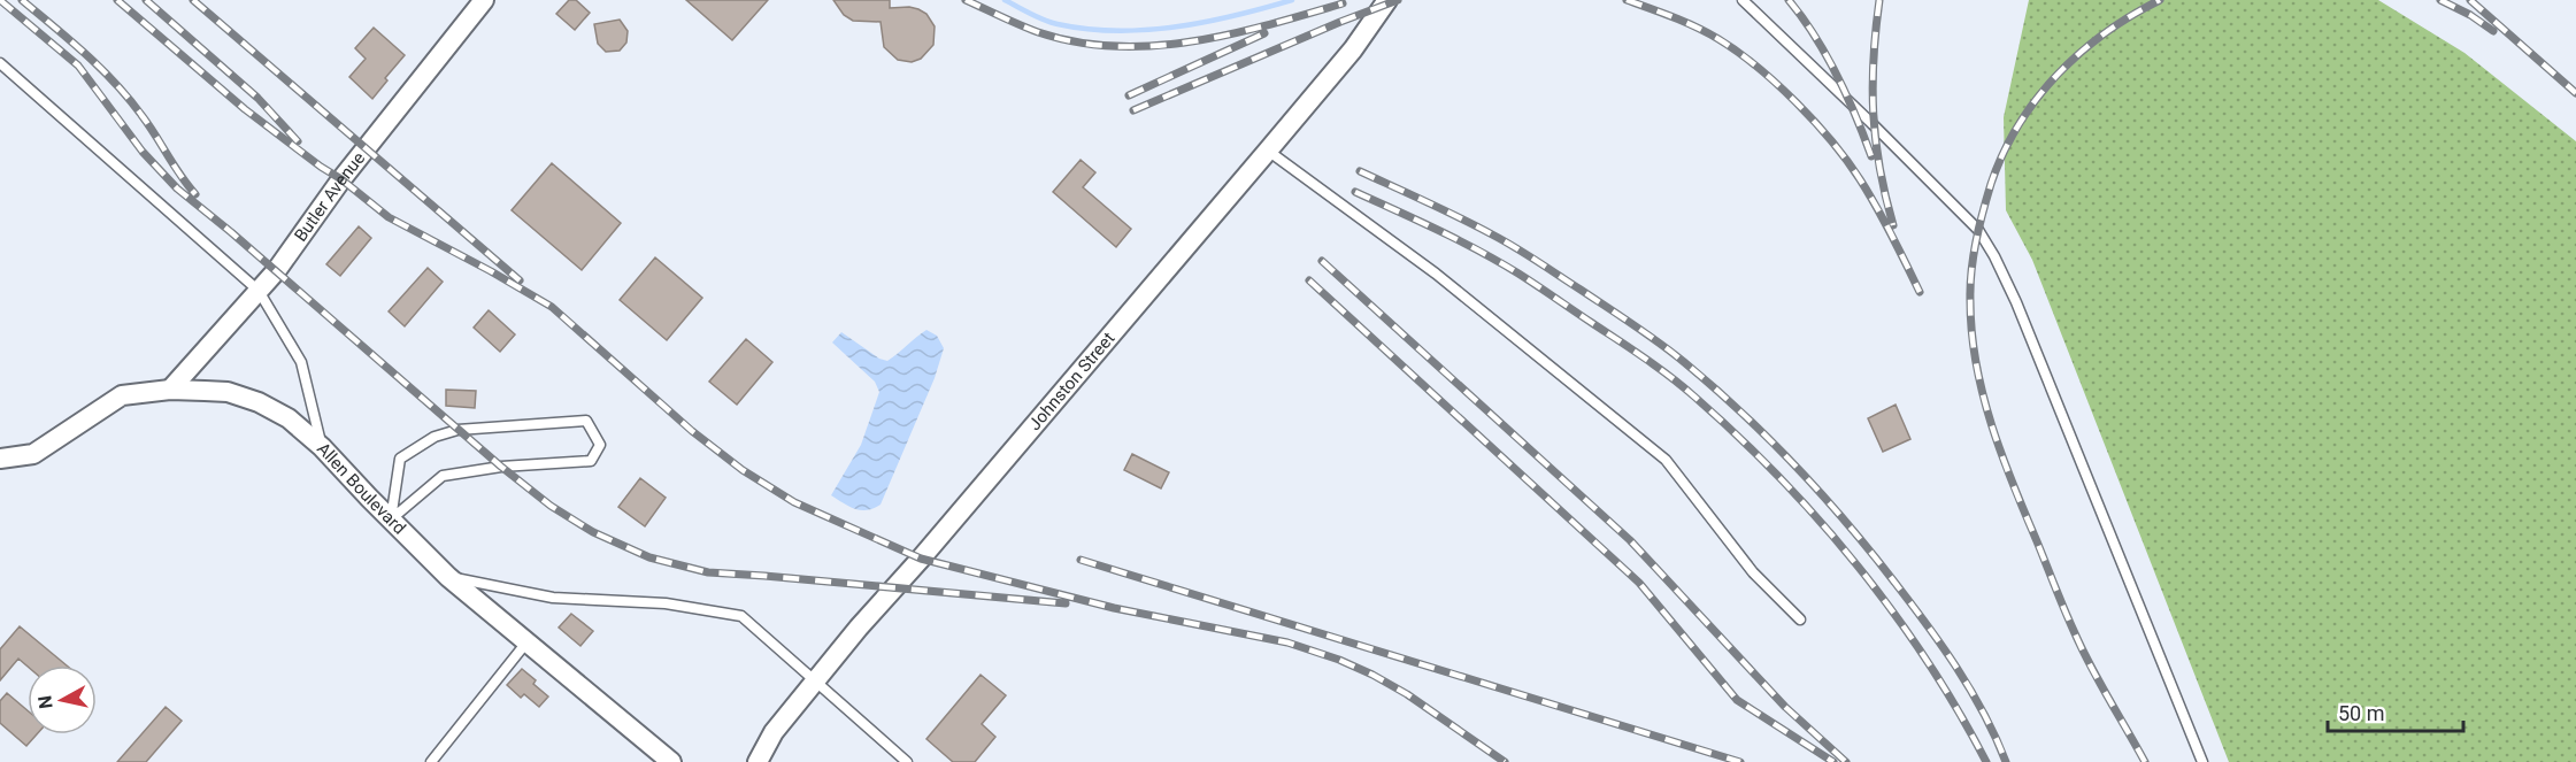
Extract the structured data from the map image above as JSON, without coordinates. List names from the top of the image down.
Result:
{
  "streets": {
    "street": ["Butler Avenue", "Johnston Street", "Allen Boulevard"]
  },
  "crossings": [
    ["Butler Avenue", "Allen Boulevard"]
  ],
  "scale_bar": "50 m",
  "north": "left"
}
